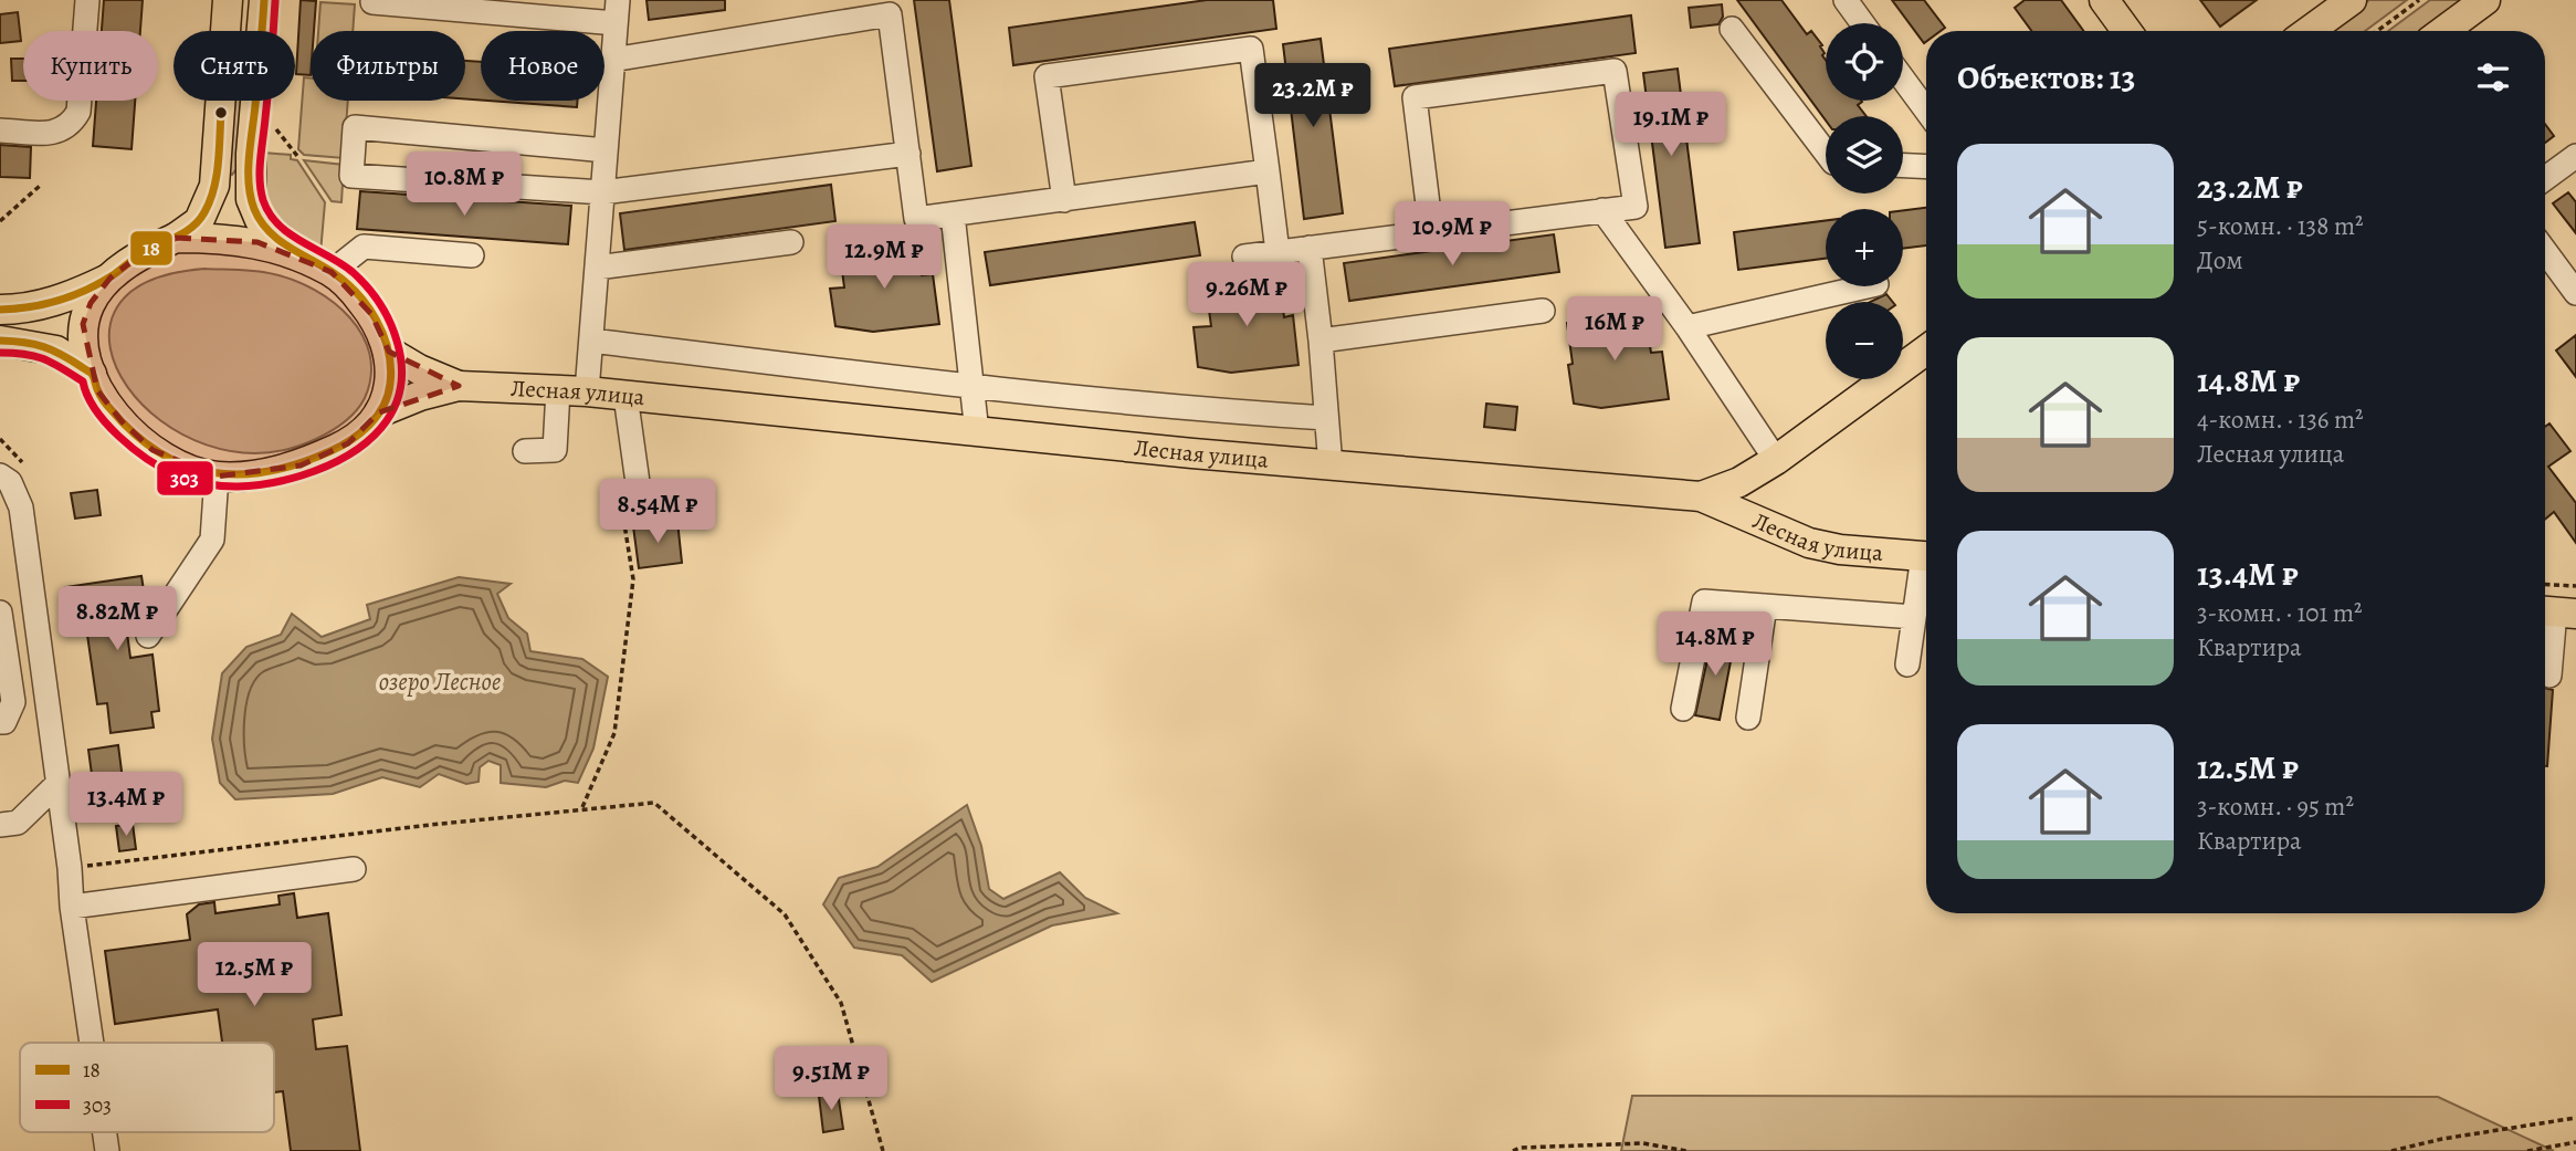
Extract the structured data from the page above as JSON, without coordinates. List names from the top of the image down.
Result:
{
  "streets": {
    "main road": ["Лесная улица"]
  },
  "water": ["озеро Лесное"],
  "lines": ["transit line 18", "transit line 303"],
  "legend": ["18", "303"],
  "page": {
    "map_buttons": ["+", "−"],
    "chip": [
      "Купить",
      "Снять",
      "Фильтры",
      "Новое"
    ],
    "heading": "Объектов: 13",
    "price": [
      "23.2M ₽",
      "19.1M ₽",
      "10.8M ₽",
      "10.9M ₽",
      "12.9M ₽",
      "9.26M ₽",
      "16M ₽",
      "8.54M ₽",
      "8.82M ₽",
      "14.8M ₽",
      "13.4M ₽",
      "12.5M ₽",
      "9.51M ₽"
    ],
    "list": [
      {
        "name": "23.2M ₽",
        "note": "5-комн. · 138 m² · Дом"
      },
      {
        "name": "14.8M ₽",
        "note": "4-комн. · 136 m² · Лесная улица"
      },
      {
        "name": "13.4M ₽",
        "note": "3-комн. · 101 m² · Квартира"
      },
      {
        "name": "12.5M ₽",
        "note": "3-комн. · 95 m² · Квартира"
      }
    ]
  }
}
